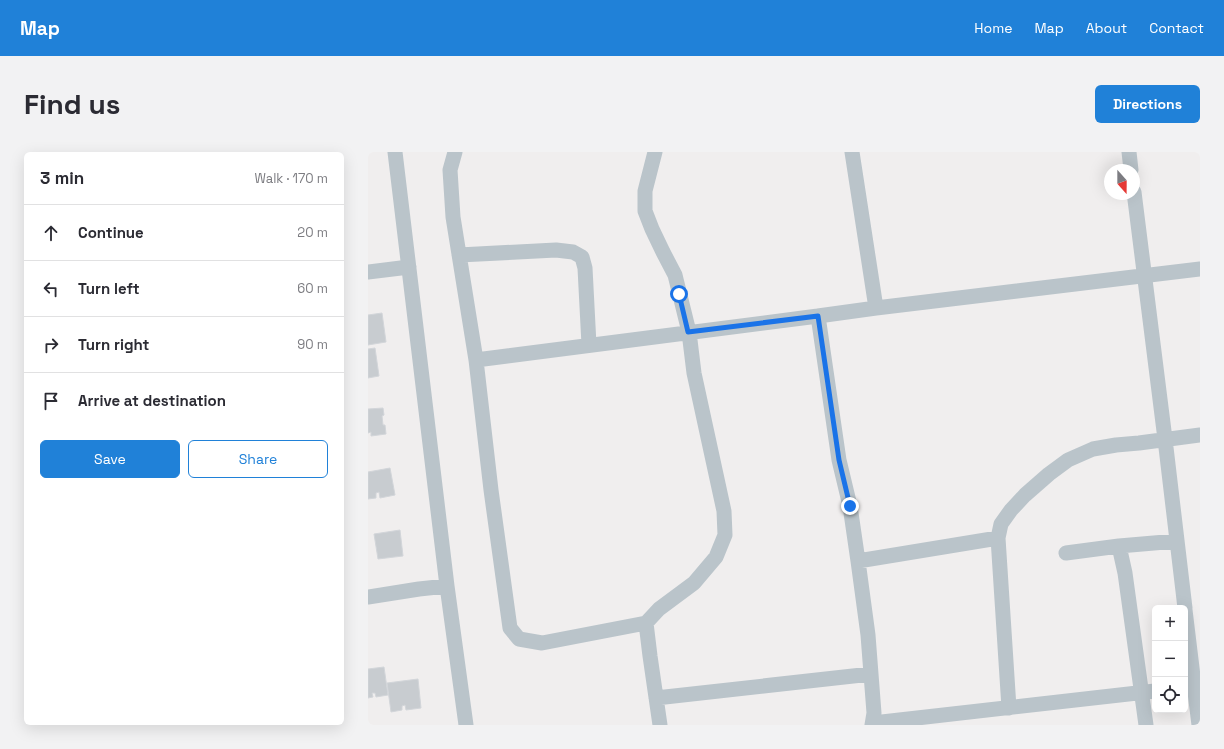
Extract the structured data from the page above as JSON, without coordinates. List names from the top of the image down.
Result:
{
  "north": "bottom",
  "page": {
    "header": "Map",
    "nav": [
      "Home",
      "Map",
      "About",
      "Contact"
    ],
    "buttons": [
      "Directions",
      ["Save", "Share"]
    ],
    "title": "Find us",
    "heading": ["3 min", "Walk · 170 m"],
    "list": [
      ["Continue", "20 m"],
      ["Turn left", "60 m"],
      ["Turn right", "90 m"],
      "Arrive at destination"
    ],
    "map_buttons": ["+", "−"]
  }
}
